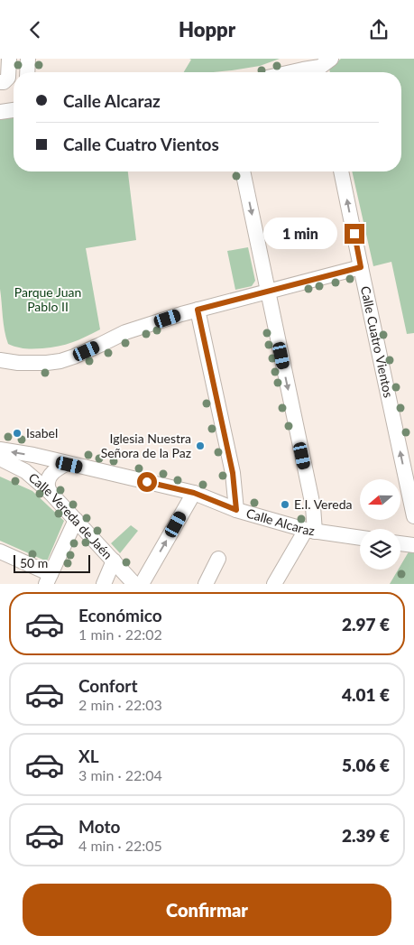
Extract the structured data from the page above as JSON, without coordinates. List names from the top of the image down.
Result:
{
  "streets": {
    "street": ["Calle Cuatro Vientos", "Calle Vereda de Jaén", "Calle Alcaraz"]
  },
  "crossings": [
    ["Calle Vereda de Jaén", "Calle Alcaraz"]
  ],
  "parks": ["Parque Juan Pablo II"],
  "places": ["Isabel", "Iglesia Nuestra Señora de la Paz", "E.I. Vereda"],
  "scale_bar": "50 m",
  "north": "left",
  "page": {
    "header": "Hoppr",
    "banner": ["Calle Alcaraz", "Calle Cuatro Vientos"],
    "bubble": "1 min",
    "scale": "50 m",
    "list": [
      {
        "name": "Económico",
        "note": "1 min · 22:02",
        "value": "2.97 €"
      },
      {
        "name": "Confort",
        "note": "2 min · 22:03",
        "value": "4.01 €"
      },
      {
        "name": "XL",
        "note": "3 min · 22:04",
        "value": "5.06 €"
      },
      {
        "name": "Moto",
        "note": "4 min · 22:05",
        "value": "2.39 €"
      }
    ],
    "buttons": "Confirmar"
  }
}
